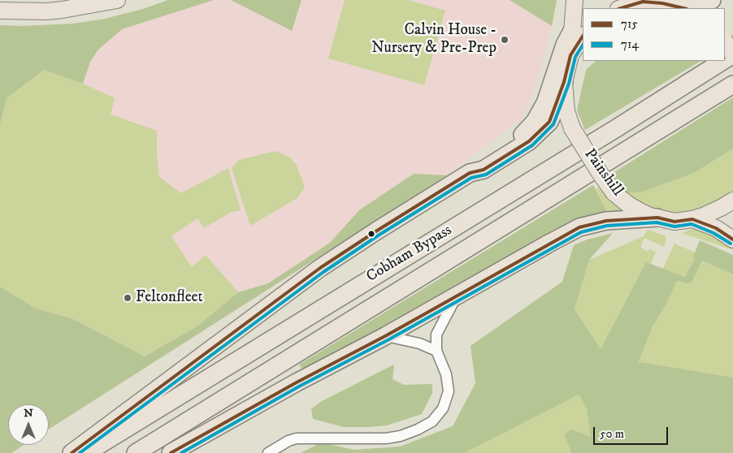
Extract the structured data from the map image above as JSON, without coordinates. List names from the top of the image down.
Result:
{
  "streets": {
    "highway": ["Cobham Bypass"],
    "main road": ["Painshill"]
  },
  "places": ["Calvin House - Nursery & Pre-Prep", "Feltonfleet"],
  "lines": ["transit line 715", "transit line 714"],
  "legend": ["715", "714"],
  "scale_bar": "50 m",
  "north": "top"
}
